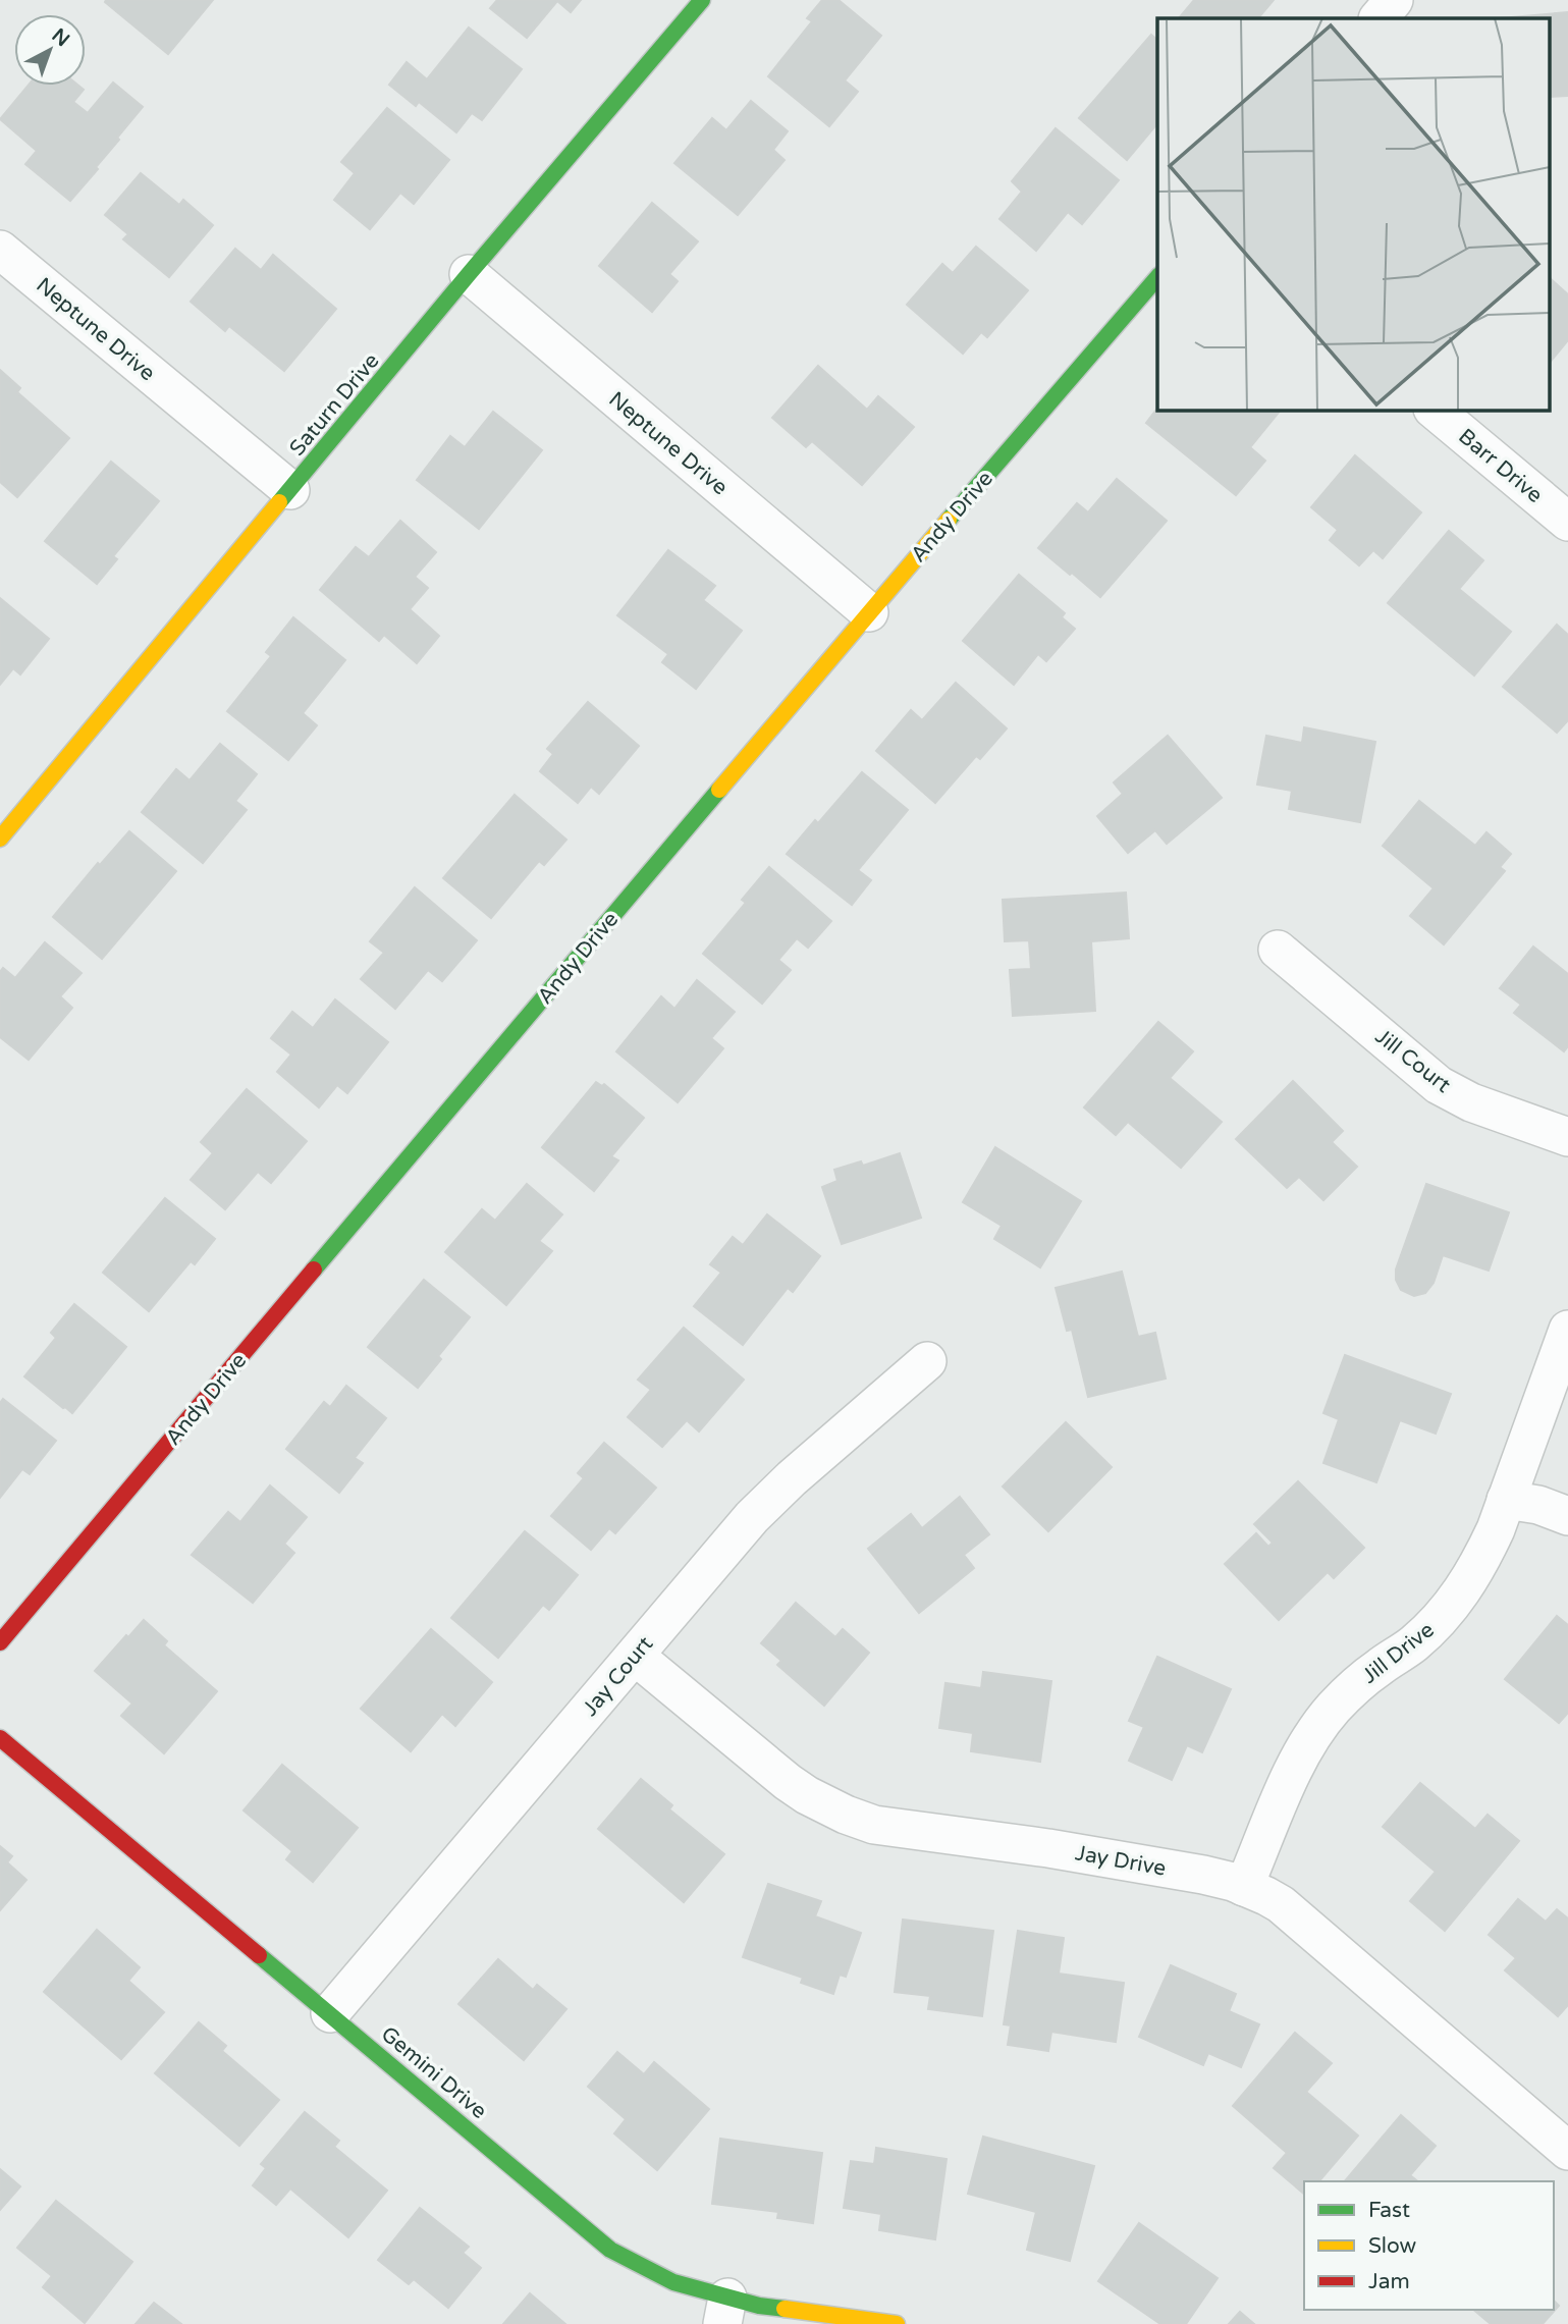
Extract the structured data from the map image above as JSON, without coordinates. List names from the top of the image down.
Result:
{
  "streets": {
    "street": [
      "Neptune Drive",
      "Saturn Drive",
      "Barr Drive",
      "Andy Drive",
      "Jill Court",
      "Jill Drive",
      "Jay Court",
      "Jay Drive",
      "Gemini Drive"
    ]
  },
  "crossings": [
    ["Neptune Drive", "Saturn Drive"],
    ["Neptune Drive", "Andy Drive"],
    ["Jill Drive", "Jay Drive"],
    ["Jay Court", "Jay Drive"],
    ["Jay Court", "Gemini Drive"]
  ],
  "legend": ["Fast", "Slow", "Jam"],
  "north": "top right"
}
